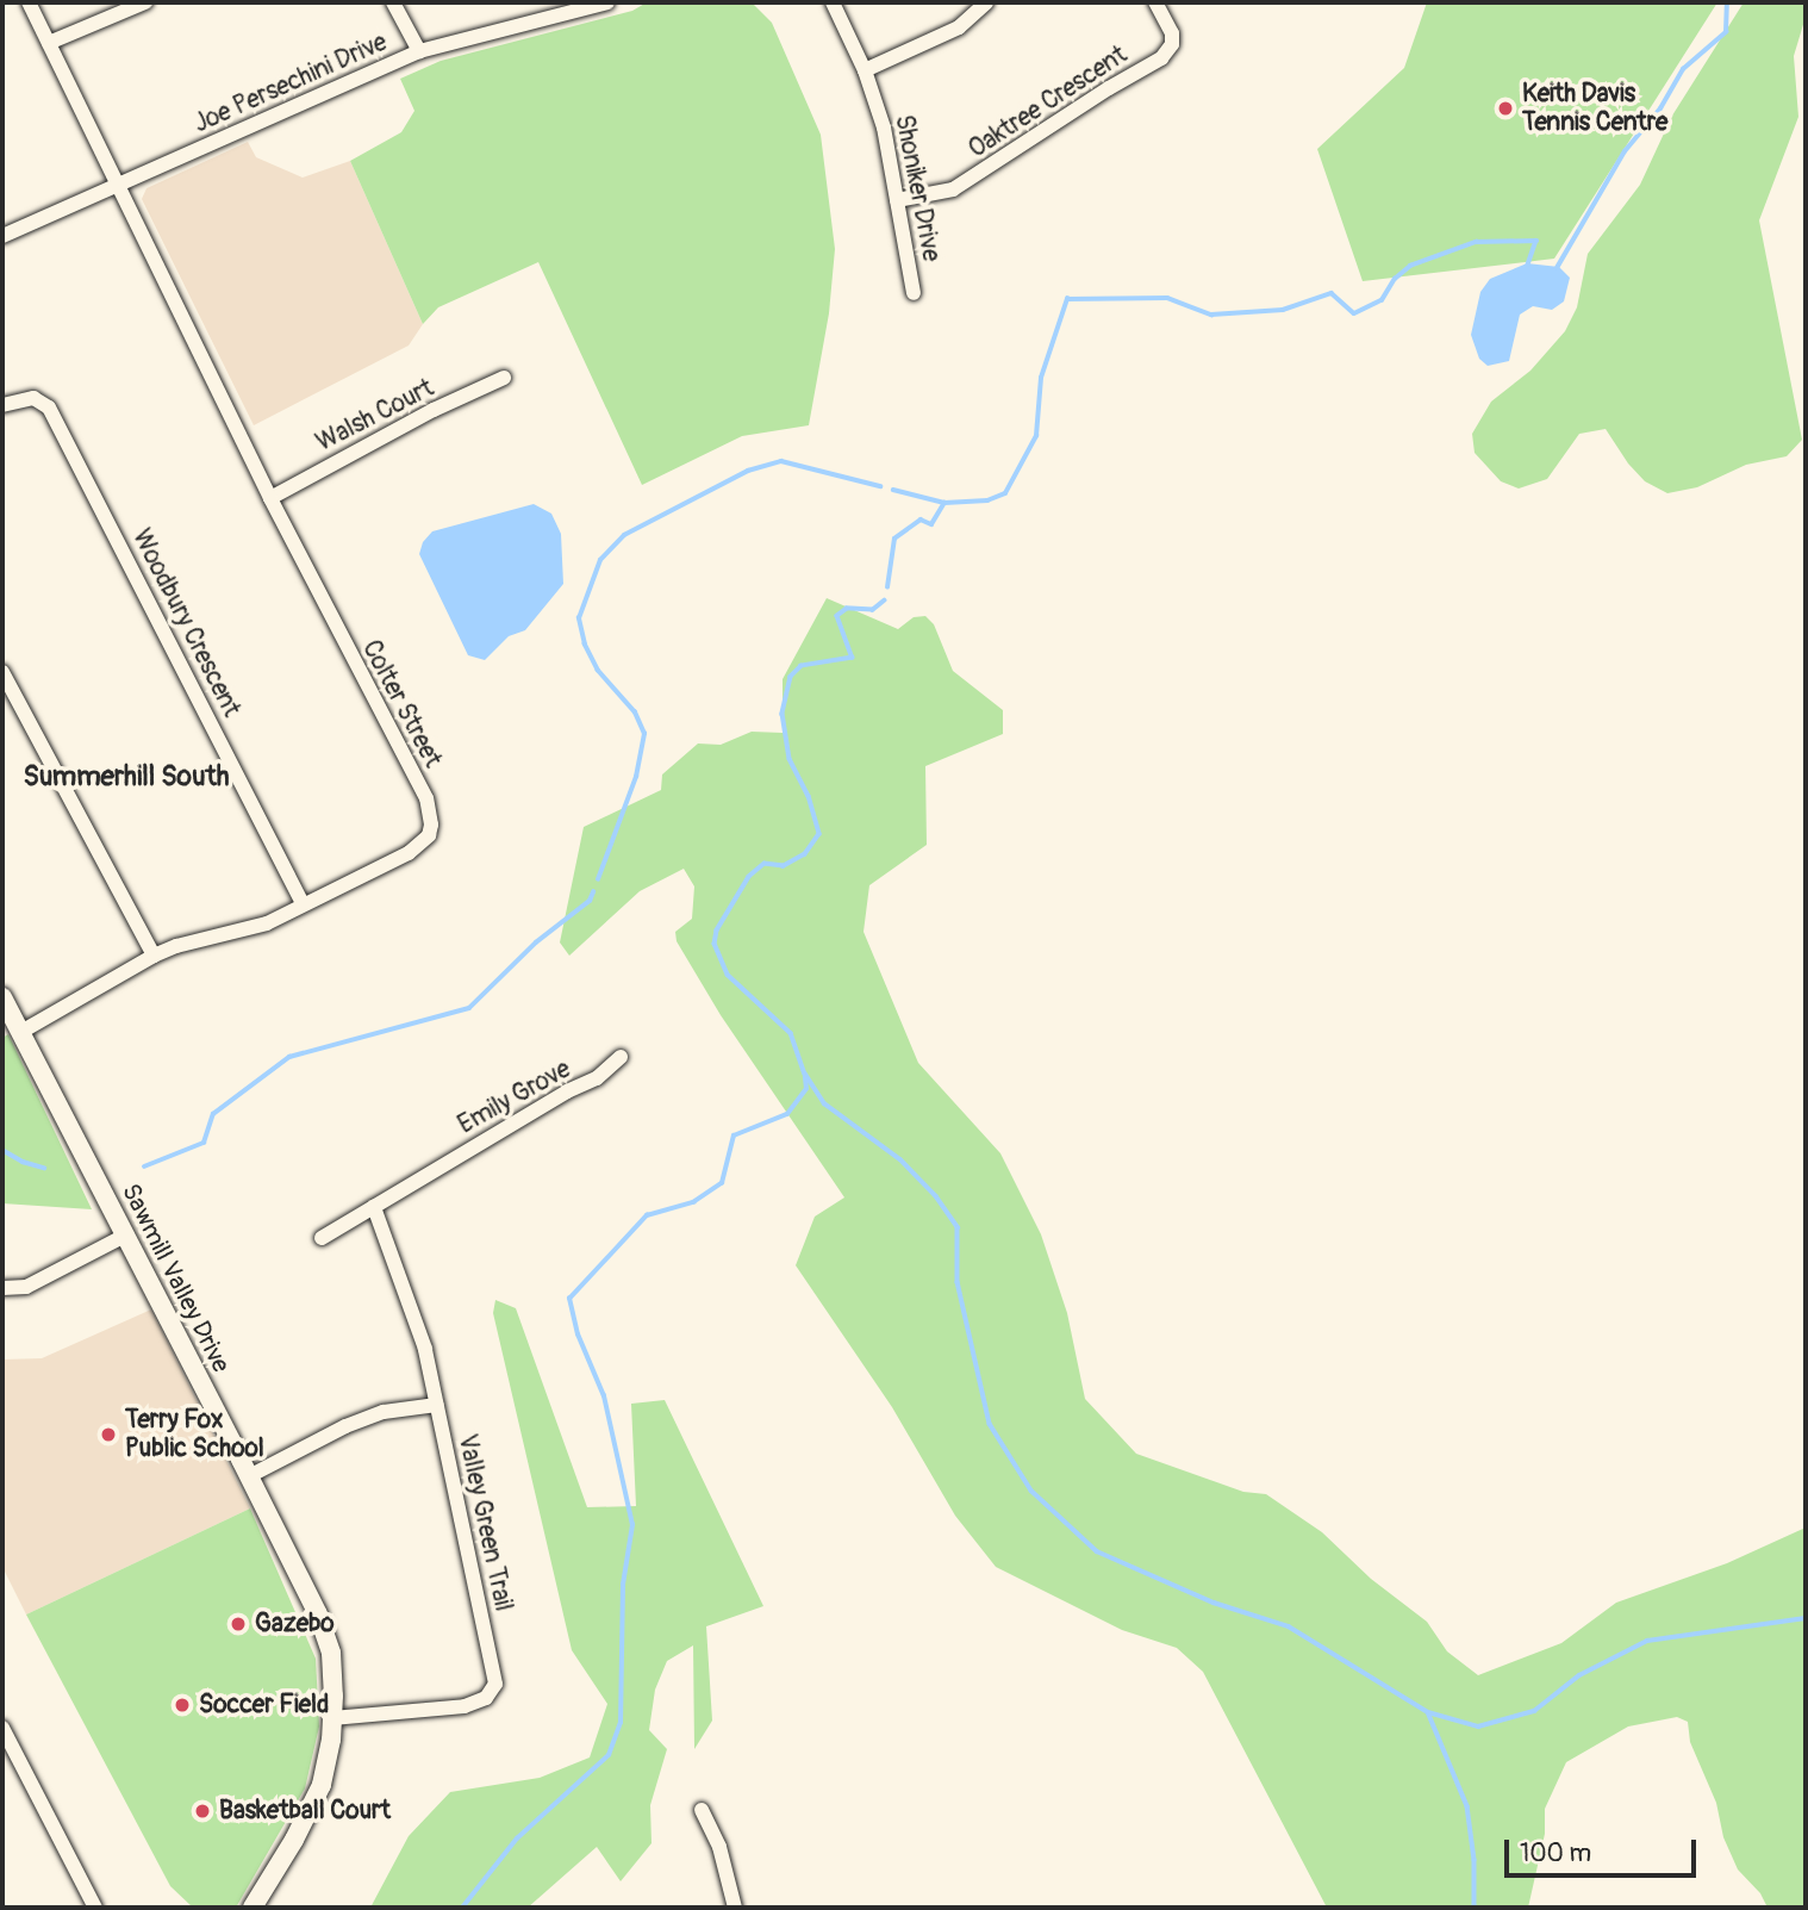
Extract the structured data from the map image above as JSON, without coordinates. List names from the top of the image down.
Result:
{
  "streets": {
    "street": [
      "Joe Persechini Drive",
      "Oaktree Crescent",
      "Shoniker Drive",
      "Walsh Court",
      "Woodbury Crescent",
      "Colter Street",
      "Emily Grove",
      "Sawmill Valley Drive",
      "Valley Green Trail"
    ]
  },
  "crossings": [
    ["Joe Persechini Drive", "Colter Street"],
    ["Oaktree Crescent", "Shoniker Drive"],
    ["Walsh Court", "Colter Street"],
    ["Woodbury Crescent", "Colter Street"],
    ["Colter Street", "Sawmill Valley Drive"],
    ["Emily Grove", "Valley Green Trail"],
    ["Sawmill Valley Drive", "Valley Green Trail"]
  ],
  "districts": ["Summerhill South"],
  "places": [
    "Keith Davis Tennis Centre",
    "Terry Fox Public School",
    "Gazebo",
    "Soccer Field",
    "Basketball Court"
  ],
  "scale_bar": "100 m"
}
